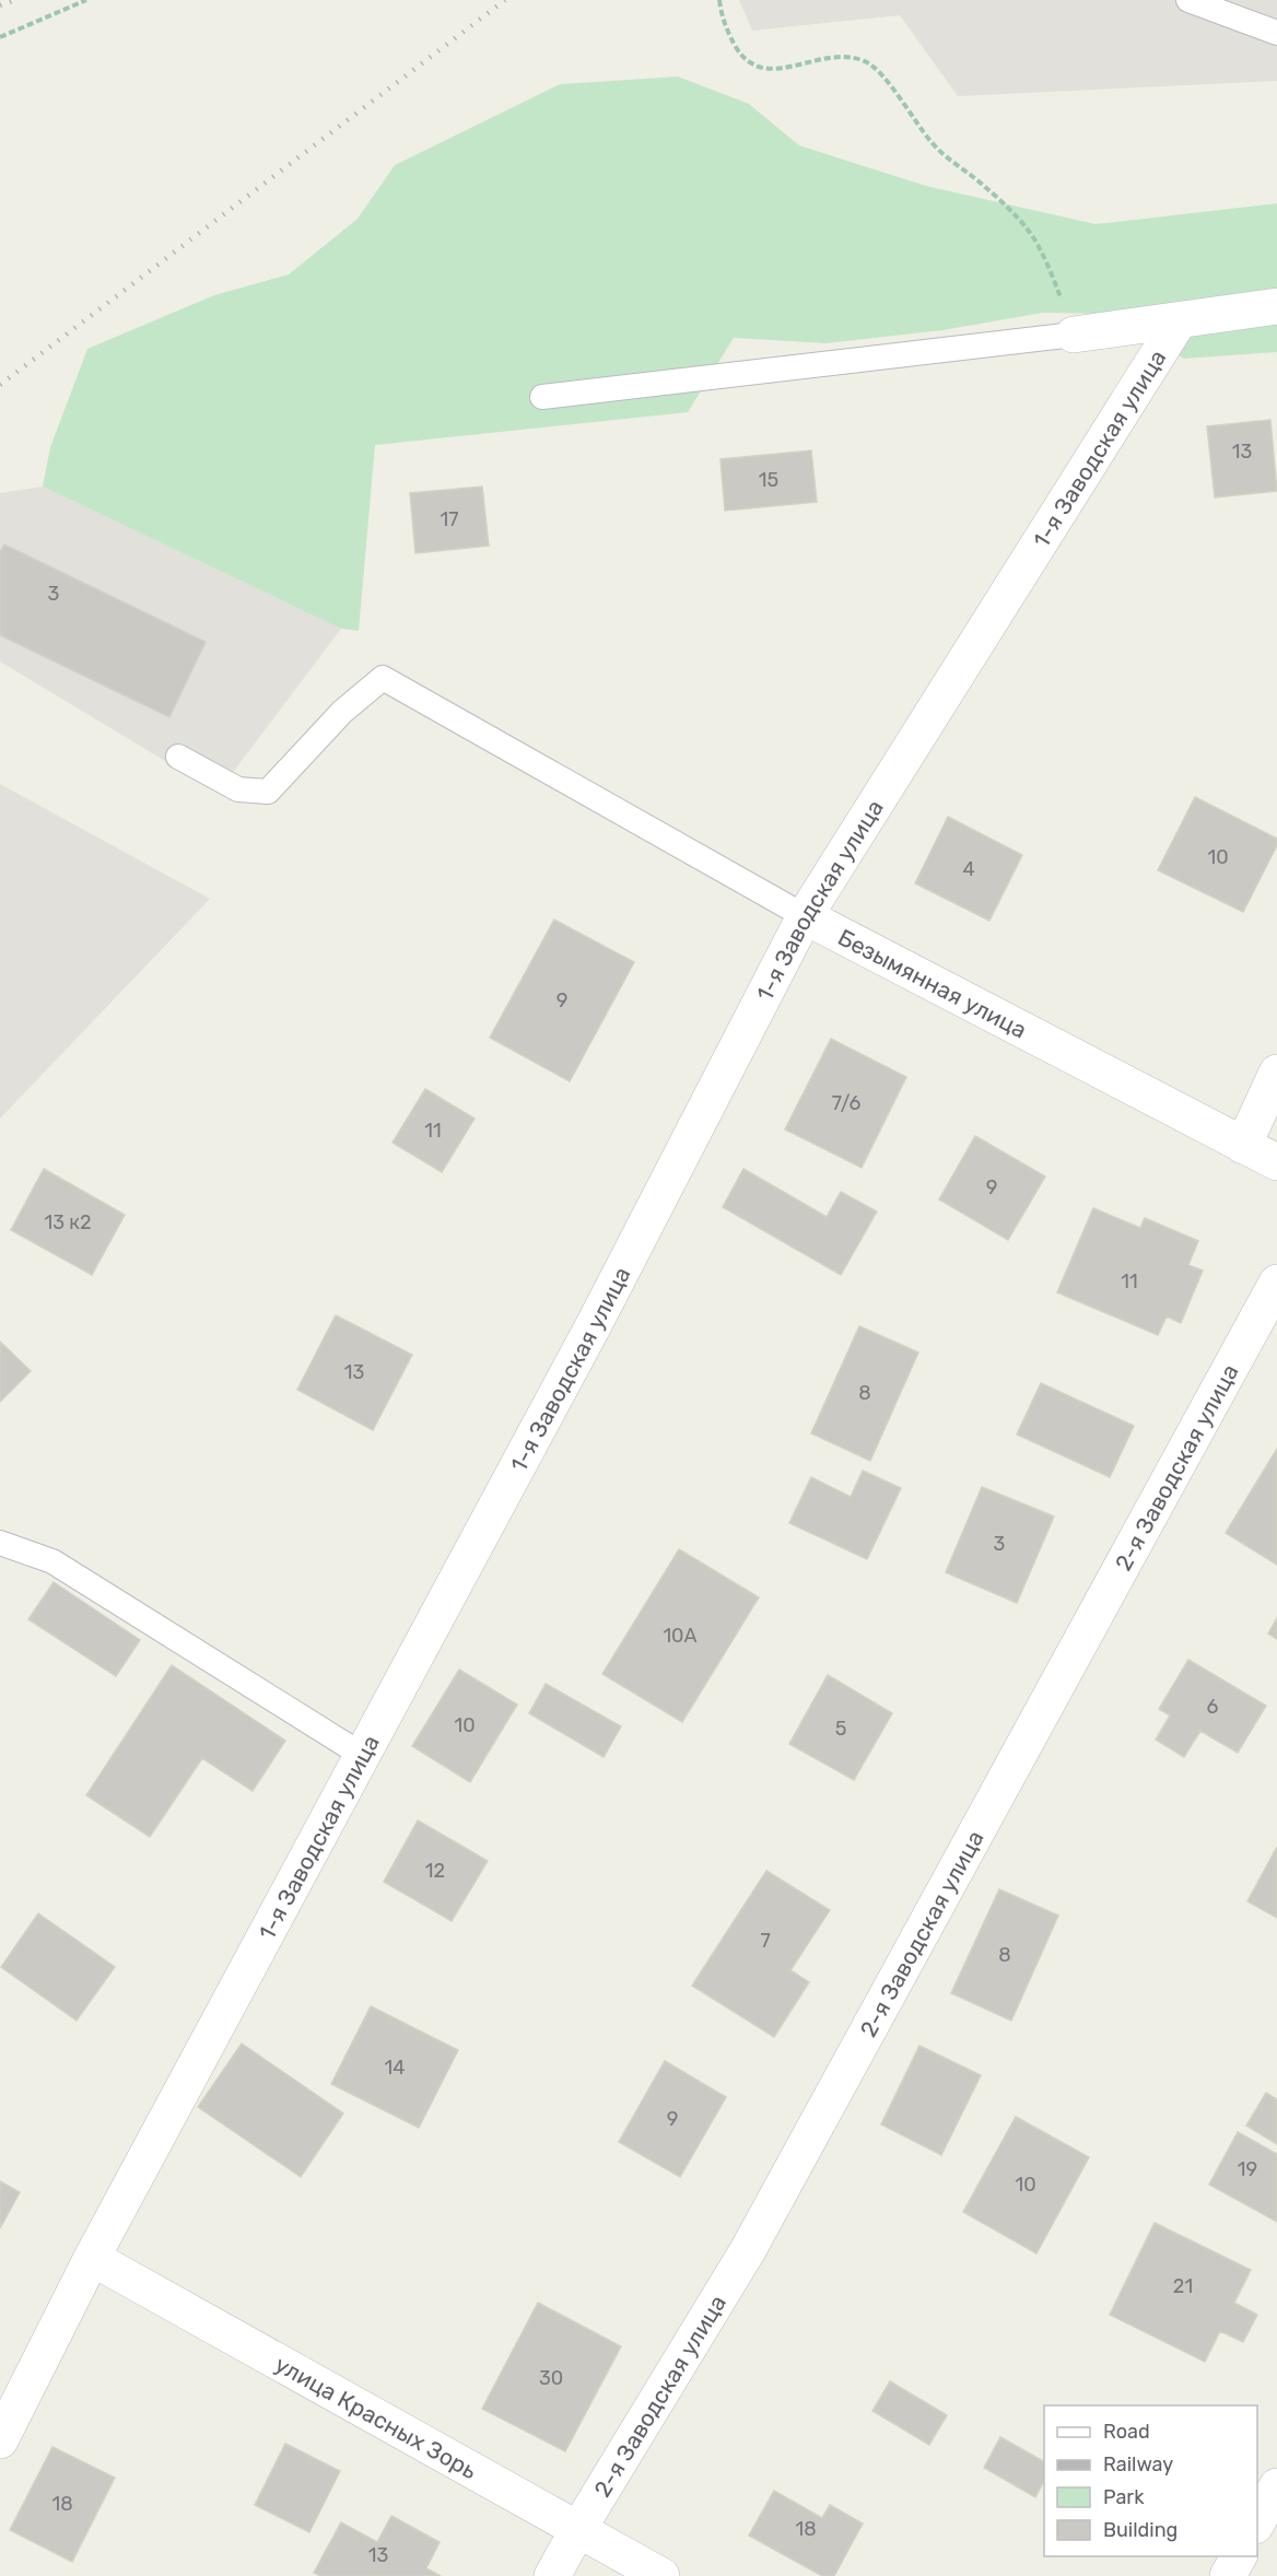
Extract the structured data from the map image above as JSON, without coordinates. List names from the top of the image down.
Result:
{
  "streets": {
    "street": [
      "1-я Заводская улица",
      "Безымянная улица",
      "2-я Заводская улица",
      "улица Красных Зорь"
    ]
  },
  "crossings": [
    ["1-я Заводская улица", "Безымянная улица"],
    ["1-я Заводская улица", "улица Красных Зорь"],
    ["2-я Заводская улица", "улица Красных Зорь"]
  ],
  "house_numbers": [
    "13",
    "15",
    "17",
    "3",
    "10",
    "4",
    "9",
    "7/6",
    "11",
    "9",
    "13 к2",
    "11",
    "13",
    "8",
    "3",
    "10А",
    "6",
    "10",
    "5",
    "12",
    "7",
    "8",
    "14",
    "9",
    "19",
    "10",
    "21",
    "30",
    "18",
    "18",
    "13"
  ],
  "legend": [
    "Road",
    "Railway",
    "Park",
    "Building"
  ]
}
